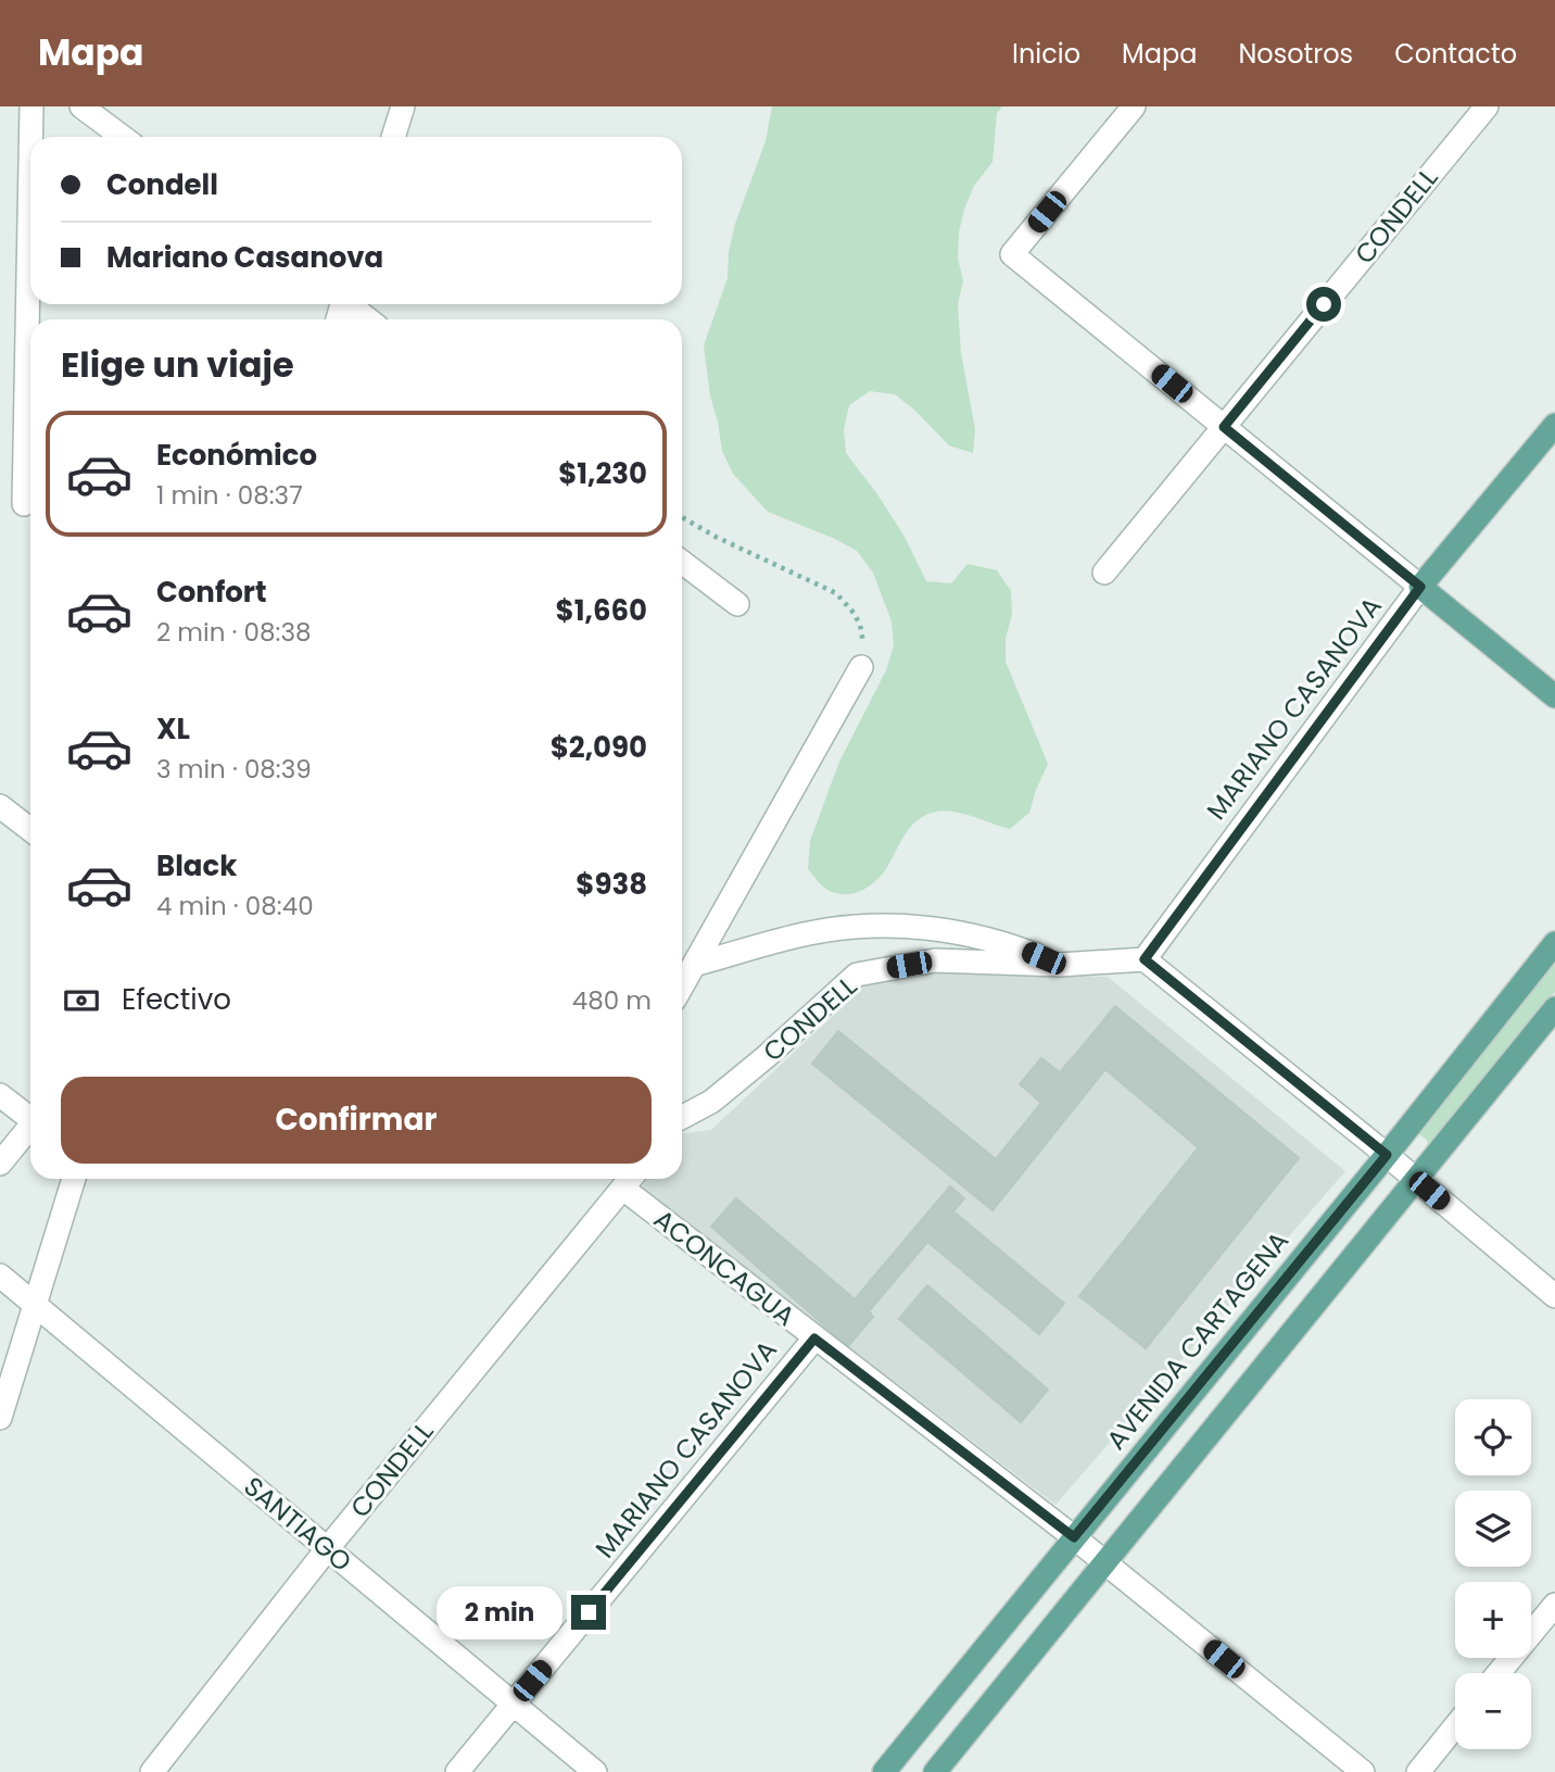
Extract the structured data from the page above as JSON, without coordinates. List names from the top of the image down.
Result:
{
  "streets": {
    "main road": ["MARIANO CASANOVA", "AVENIDA CARTAGENA"],
    "street": ["CONDELL", "ACONCAGUA", "SANTIAGO"]
  },
  "crossings": [
    ["CONDELL", "MARIANO CASANOVA"],
    ["CONDELL", "ACONCAGUA"],
    ["CONDELL", "SANTIAGO"],
    ["MARIANO CASANOVA", "ACONCAGUA"],
    ["MARIANO CASANOVA", "SANTIAGO"],
    ["ACONCAGUA", "AVENIDA CARTAGENA"]
  ],
  "page": {
    "header": "Mapa",
    "nav": [
      "Inicio",
      "Mapa",
      "Nosotros",
      "Contacto"
    ],
    "banner": ["Condell", "Mariano Casanova"],
    "heading": "Elige un viaje",
    "list": [
      {
        "name": "Económico",
        "note": "1 min · 08:37",
        "value": "$1,230"
      },
      {
        "name": "Confort",
        "note": "2 min · 08:38",
        "value": "$1,660"
      },
      {
        "name": "XL",
        "note": "3 min · 08:39",
        "value": "$2,090"
      },
      {
        "name": "Black",
        "note": "4 min · 08:40",
        "value": "$938"
      }
    ],
    "pay": ["Efectivo", "480 m"],
    "buttons": "Confirmar",
    "map_buttons": ["+", "−"],
    "bubble": "2 min"
  }
}
